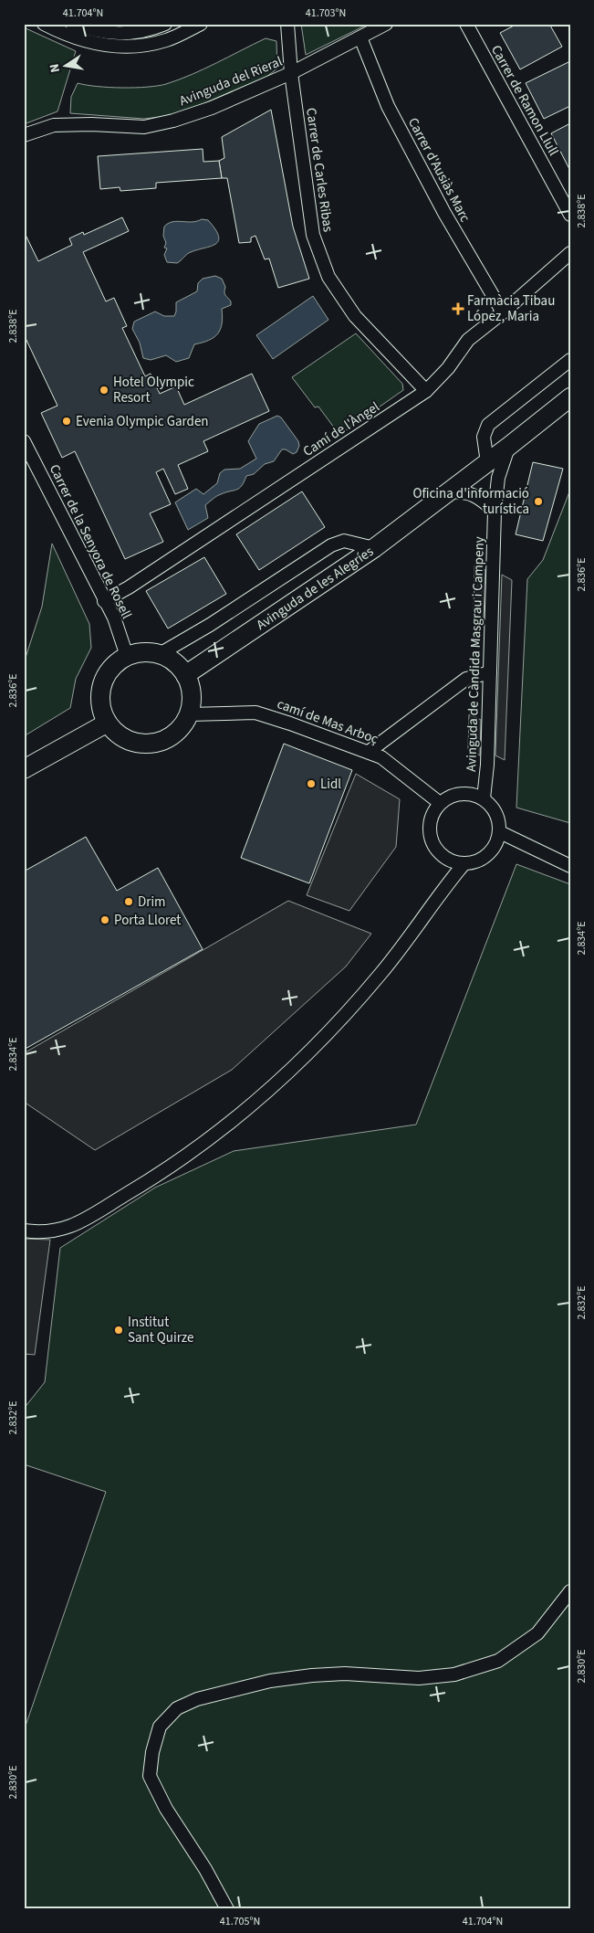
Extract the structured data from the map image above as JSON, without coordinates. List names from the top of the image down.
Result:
{
  "streets": {
    "main road": ["Avinguda de les Alegríes"],
    "street": [
      "Avinguda del Rieral",
      "Carrer de Ramon Llull",
      "Carrer de Carles Ribas",
      "Carrer d'Ausiàs Marc",
      "Camí de l'Àngel",
      "Carrer de la Senyora de Rosell",
      "Avinguda de Càndida Masgrau i Campeny",
      "camí de Mas Arboç"
    ]
  },
  "crossings": [
    ["Avinguda del Rieral", "Carrer de Carles Ribas"],
    ["Avinguda del Rieral", "Carrer d'Ausiàs Marc"],
    ["Carrer de Carles Ribas", "Camí de l'Àngel"],
    ["Carrer d'Ausiàs Marc", "Camí de l'Àngel"],
    ["Camí de l'Àngel", "Carrer de la Senyora de Rosell"],
    ["Carrer de la Senyora de Rosell", "Avinguda de les Alegríes"],
    ["Carrer de la Senyora de Rosell", "camí de Mas Arboç"],
    ["Avinguda de les Alegríes", "camí de Mas Arboç"],
    ["Avinguda de Càndida Masgrau i Campeny", "camí de Mas Arboç"]
  ],
  "places": {
    "health": ["Farmàcia Tibau López, Maria"],
    "other": [
      "Hotel Olympic Resort",
      "Evenia Olympic Garden",
      "Oficina d'informació turística",
      "Lidl",
      "Drim",
      "Porta Lloret",
      "Institut Sant Quirze"
    ]
  },
  "north": "left",
  "coordinates": [
    "41.704°N",
    "41.703°N",
    "2.838°E",
    "2.836°E",
    "2.834°E",
    "2.832°E",
    "2.830°E",
    "41.705°N"
  ]
}
